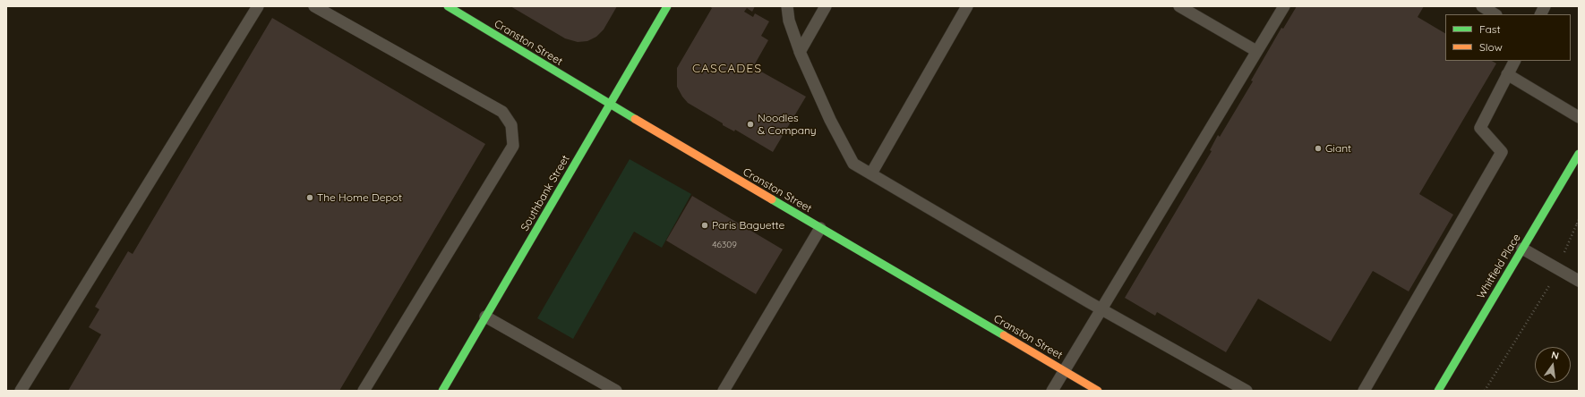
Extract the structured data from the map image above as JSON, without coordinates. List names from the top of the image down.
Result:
{
  "streets": {
    "street": ["Cranston Street", "Southbank Street", "Whitfield Place"]
  },
  "crossings": [
    ["Cranston Street", "Southbank Street"]
  ],
  "districts": ["CASCADES"],
  "places": [
    "Noodles & Company",
    "Giant",
    "The Home Depot",
    "Paris Baguette"
  ],
  "house_numbers": ["46309"],
  "legend": ["Fast", "Slow"],
  "north": "top"
}
